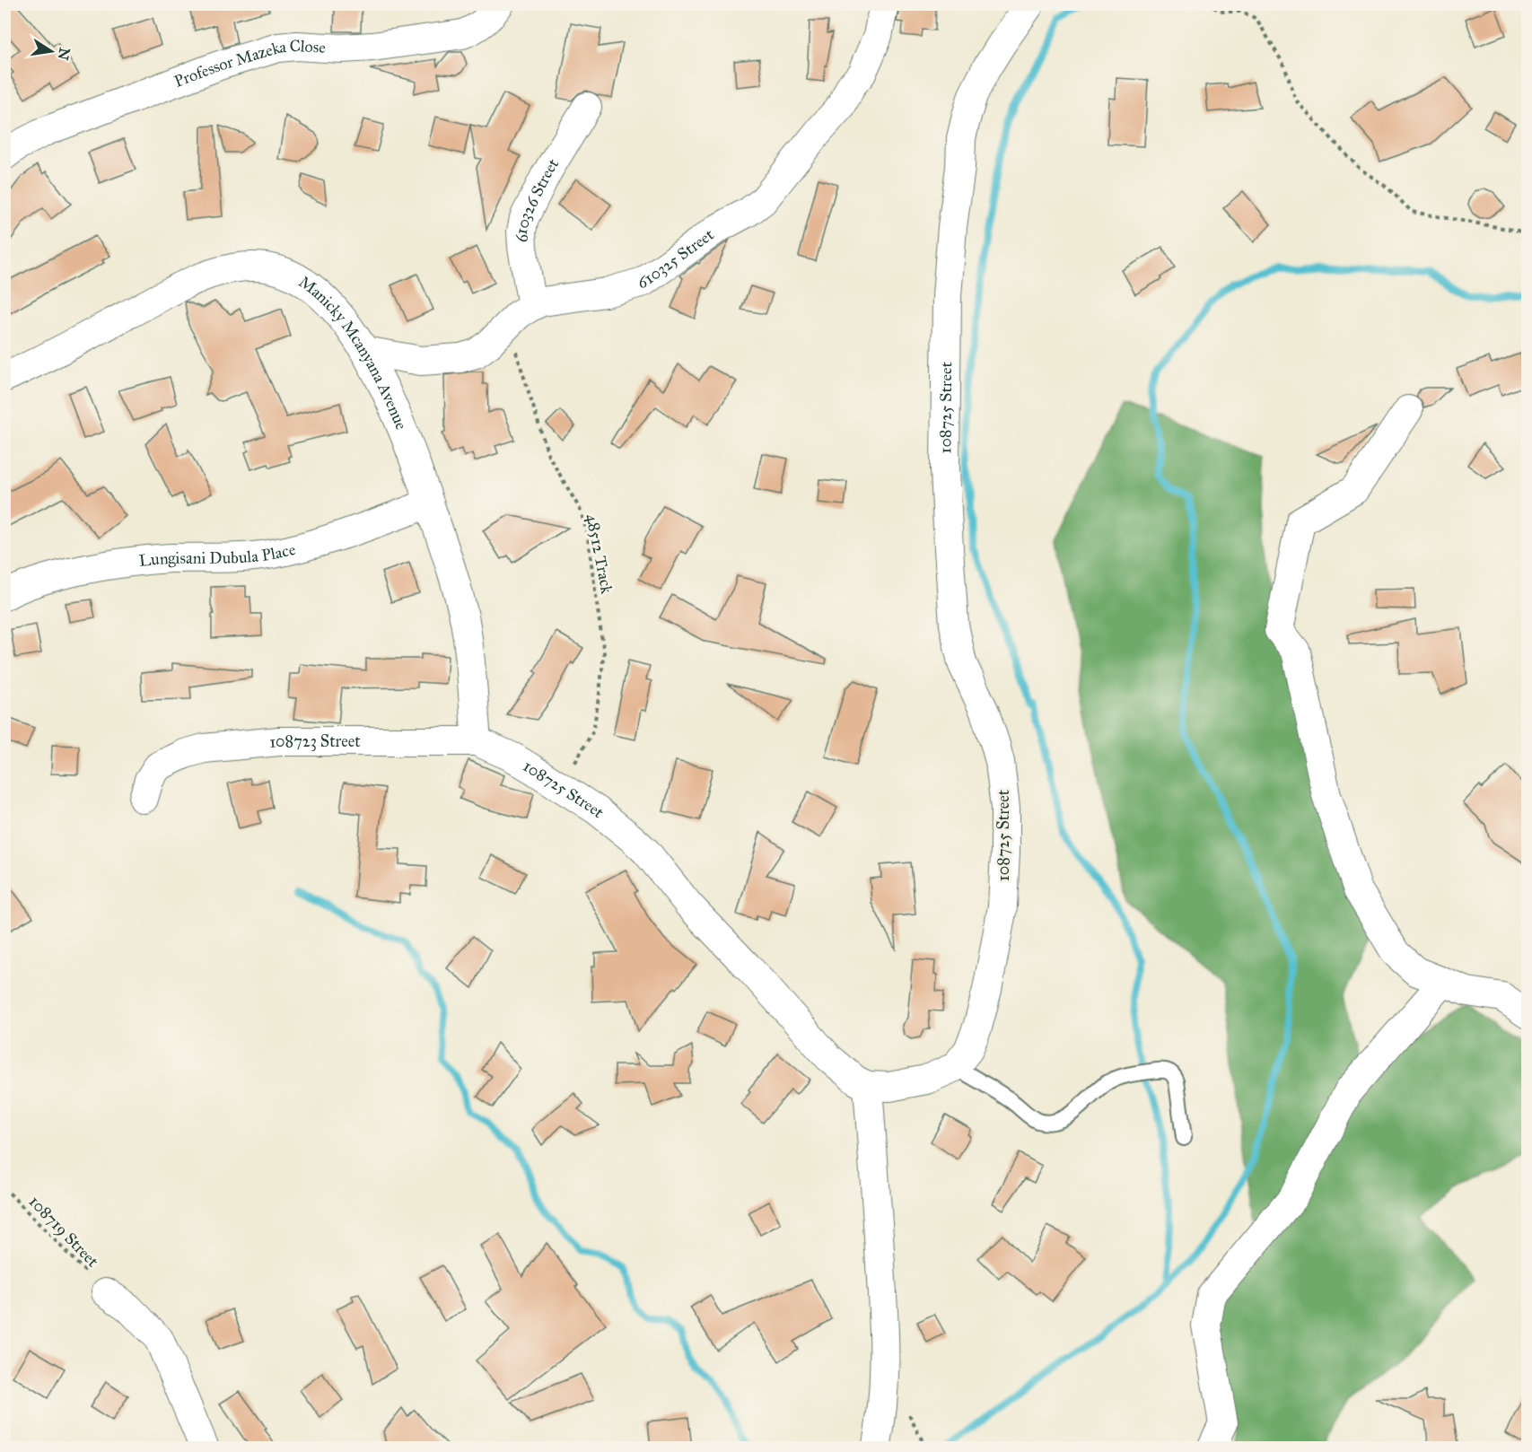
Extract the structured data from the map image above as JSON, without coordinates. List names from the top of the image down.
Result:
{
  "streets": {
    "street": [
      "Professor Mazeka Close",
      "610326 Street",
      "610325 Street",
      "Manicky Mcanyana Avenue",
      "108725 Street",
      "Lungisani Dubula Place",
      "108723 Street"
    ],
    "path": ["48512 Track", "108719 Street"]
  },
  "crossings": [
    ["610326 Street", "610325 Street"],
    ["610325 Street", "Manicky Mcanyana Avenue"],
    ["610325 Street", "48512 Track"],
    ["Manicky Mcanyana Avenue", "108725 Street"],
    ["Manicky Mcanyana Avenue", "Lungisani Dubula Place"],
    ["Manicky Mcanyana Avenue", "108723 Street"],
    ["108725 Street", "48512 Track"],
    ["108725 Street", "108723 Street"]
  ],
  "north": "right"
}
